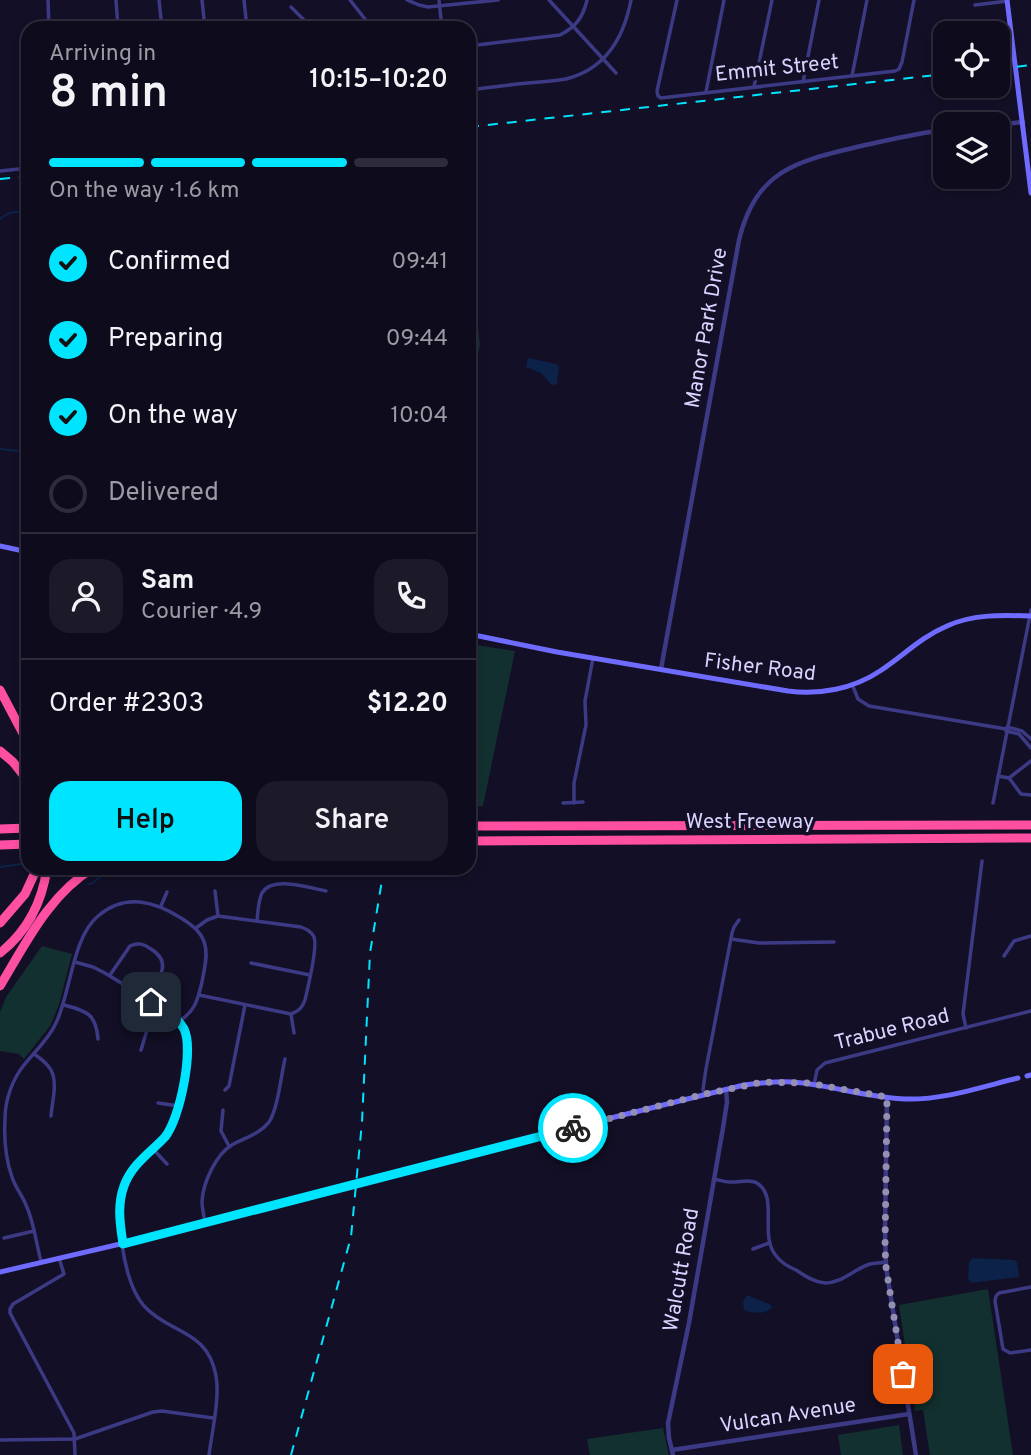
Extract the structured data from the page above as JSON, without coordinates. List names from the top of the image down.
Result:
{
  "streets": {
    "highway": ["West Freeway"],
    "main road": ["Fisher Road"],
    "street": [
      "Emmit Street",
      "Manor Park Drive",
      "Trabue Road",
      "Walcutt Road",
      "Vulcan Avenue"
    ]
  },
  "crossings": [
    ["Manor Park Drive", "Fisher Road"],
    ["Walcutt Road", "Vulcan Avenue"]
  ],
  "page": {
    "heading": ["8 min", "Arriving in", "10:15–10:20"],
    "panel": [
      "Sam",
      "Courier · 4.9",
      "Order #2303",
      "$12.20"
    ],
    "bar": "On the way · 1.6 km",
    "list": [
      ["Confirmed", "09:41"],
      ["Preparing", "09:44"],
      ["On the way", "10:04"],
      "Delivered"
    ],
    "buttons": ["Help", "Share"]
  }
}
